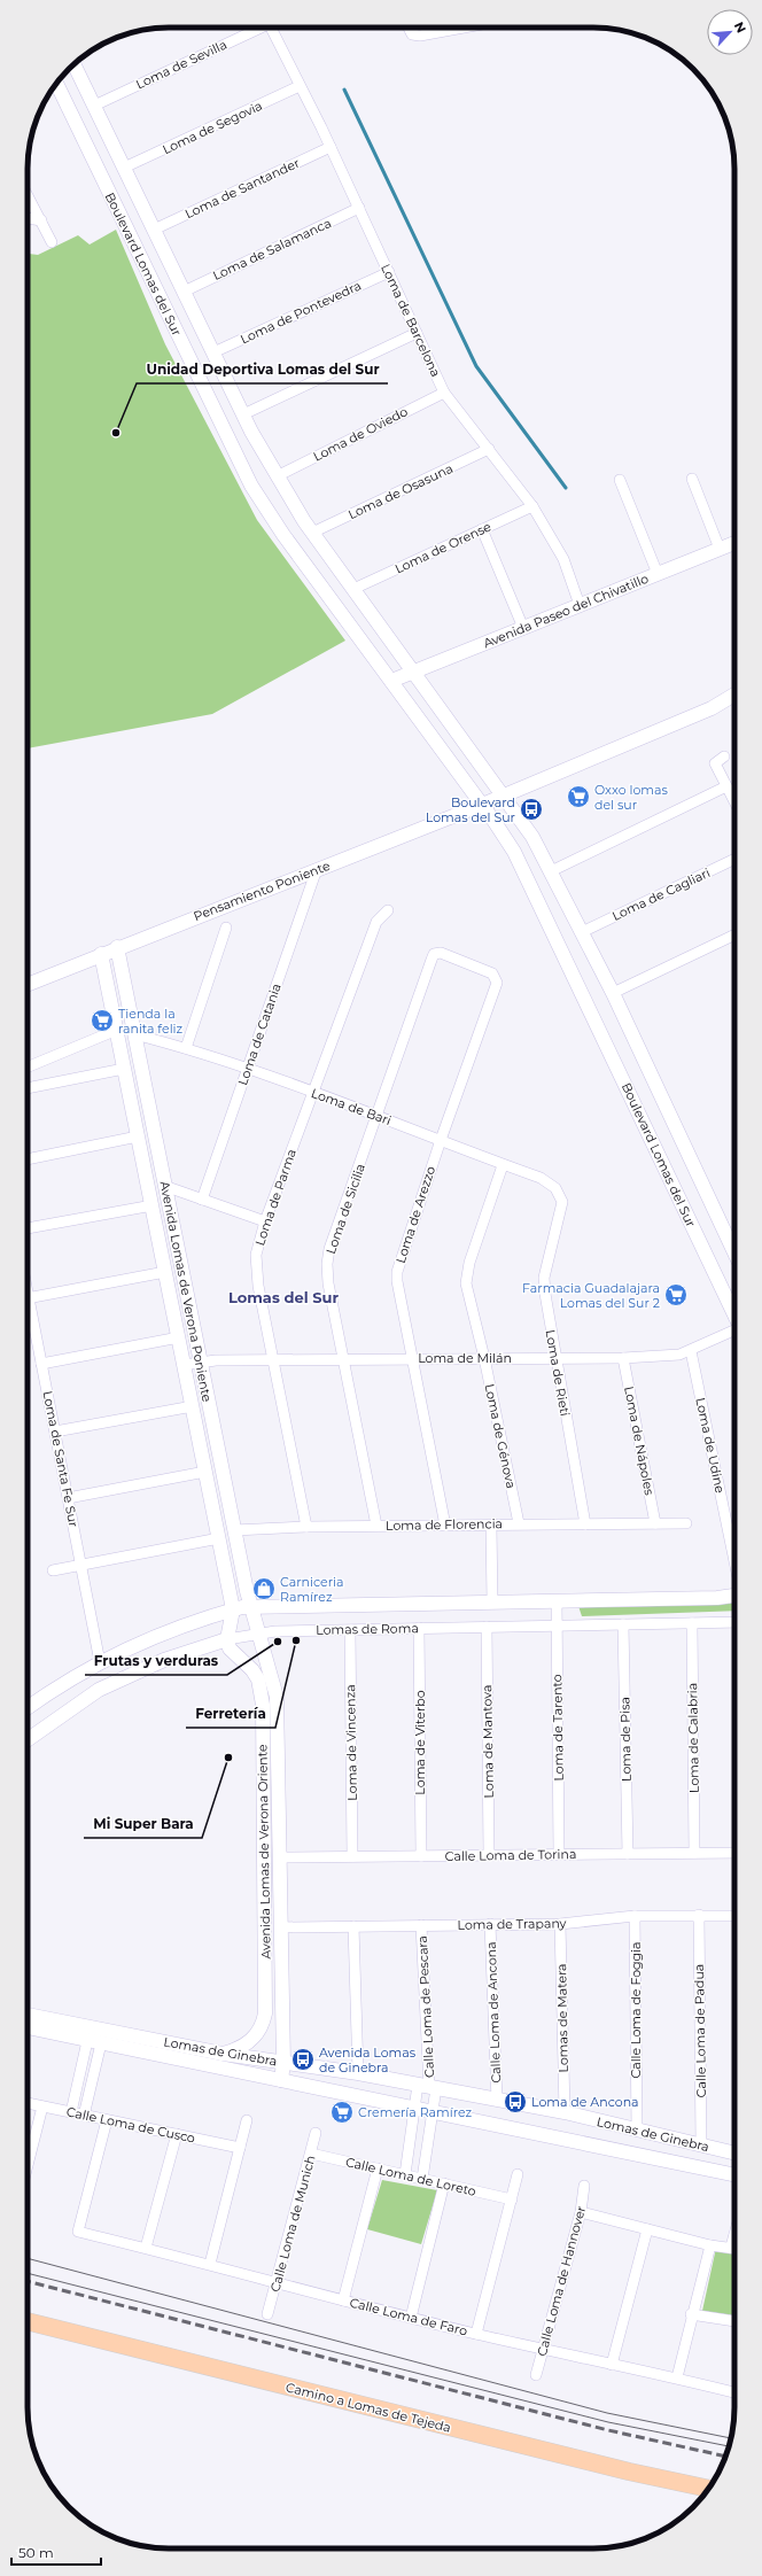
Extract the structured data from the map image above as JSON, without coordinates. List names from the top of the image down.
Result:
{
  "streets": {
    "main road": ["Camino a Lomas de Tejeda"],
    "street": [
      "Loma de Sevilla",
      "Loma de Segovia",
      "Loma de Santander",
      "Loma de Salamanca",
      "Boulevard Lomas del Sur",
      "Loma de Pontevedra",
      "Loma de Barcelona",
      "Loma de Oviedo",
      "Loma de Osasuna",
      "Loma de Orense",
      "Avenida Paseo del Chivatillo",
      "Pensamiento Poniente",
      "Loma de Cagliari",
      "Loma de Catania",
      "Loma de Bari",
      "Loma de Parma",
      "Loma de Sicilia",
      "Loma de Arezzo",
      "Avenida Lomas de Verona Poniente",
      "Loma de Milán",
      "Loma de Rieti",
      "Loma de Génova",
      "Loma de Nápoles",
      "Loma de Udine",
      "Loma de Santa Fe Sur",
      "Loma de Florencia",
      "Lomas de Roma",
      "Loma de Tarento",
      "Loma de Calabria",
      "Loma de Pisa",
      "Loma de Mantova",
      "Loma de Vincenza",
      "Loma de Viterbo",
      "Avenida Lomas de Verona Oriente",
      "Calle Loma de Torina",
      "Loma de Trapany",
      "Calle Loma de Pescara",
      "Calle Loma de Foggia",
      "Calle Loma de Ancona",
      "Lomas de Matera",
      "Calle Loma de Padua",
      "Lomas de Ginebra",
      "Calle Loma de Cusco",
      "Calle Loma de Loreto",
      "Calle Loma de Munich",
      "Calle Loma de Hannover",
      "Calle Loma de Faro"
    ]
  },
  "crossings": [
    ["Loma de Sevilla", "Boulevard Lomas del Sur"],
    ["Loma de Segovia", "Boulevard Lomas del Sur"],
    ["Loma de Segovia", "Loma de Barcelona"],
    ["Loma de Santander", "Boulevard Lomas del Sur"],
    ["Loma de Santander", "Loma de Barcelona"],
    ["Loma de Salamanca", "Boulevard Lomas del Sur"],
    ["Loma de Salamanca", "Loma de Barcelona"],
    ["Boulevard Lomas del Sur", "Loma de Pontevedra"],
    ["Boulevard Lomas del Sur", "Loma de Oviedo"],
    ["Boulevard Lomas del Sur", "Loma de Osasuna"],
    ["Boulevard Lomas del Sur", "Loma de Orense"],
    ["Boulevard Lomas del Sur", "Avenida Paseo del Chivatillo"],
    ["Boulevard Lomas del Sur", "Pensamiento Poniente"],
    ["Boulevard Lomas del Sur", "Loma de Cagliari"],
    ["Loma de Pontevedra", "Loma de Barcelona"],
    ["Loma de Barcelona", "Loma de Oviedo"],
    ["Loma de Barcelona", "Loma de Osasuna"],
    ["Loma de Barcelona", "Loma de Orense"],
    ["Loma de Barcelona", "Avenida Paseo del Chivatillo"],
    ["Pensamiento Poniente", "Loma de Catania"],
    ["Pensamiento Poniente", "Avenida Lomas de Verona Poniente"],
    ["Loma de Catania", "Loma de Bari"],
    ["Loma de Bari", "Loma de Parma"],
    ["Loma de Bari", "Loma de Sicilia"],
    ["Loma de Bari", "Loma de Arezzo"],
    ["Loma de Bari", "Avenida Lomas de Verona Poniente"],
    ["Loma de Bari", "Loma de Rieti"],
    ["Loma de Bari", "Loma de Génova"],
    ["Loma de Parma", "Loma de Milán"],
    ["Loma de Parma", "Loma de Florencia"],
    ["Loma de Sicilia", "Loma de Arezzo"],
    ["Loma de Sicilia", "Loma de Milán"],
    ["Loma de Sicilia", "Loma de Florencia"],
    ["Loma de Arezzo", "Loma de Milán"],
    ["Loma de Arezzo", "Loma de Florencia"],
    ["Avenida Lomas de Verona Poniente", "Loma de Milán"],
    ["Avenida Lomas de Verona Poniente", "Loma de Florencia"],
    ["Avenida Lomas de Verona Poniente", "Lomas de Roma"],
    ["Avenida Lomas de Verona Poniente", "Avenida Lomas de Verona Oriente"],
    ["Loma de Milán", "Loma de Rieti"],
    ["Loma de Milán", "Loma de Génova"],
    ["Loma de Milán", "Loma de Nápoles"],
    ["Loma de Milán", "Loma de Udine"],
    ["Loma de Rieti", "Loma de Florencia"],
    ["Loma de Génova", "Loma de Florencia"],
    ["Loma de Nápoles", "Loma de Florencia"],
    ["Loma de Santa Fe Sur", "Lomas de Roma"],
    ["Lomas de Roma", "Loma de Tarento"],
    ["Lomas de Roma", "Loma de Calabria"],
    ["Lomas de Roma", "Loma de Pisa"],
    ["Lomas de Roma", "Loma de Mantova"],
    ["Lomas de Roma", "Loma de Vincenza"],
    ["Lomas de Roma", "Loma de Viterbo"],
    ["Lomas de Roma", "Avenida Lomas de Verona Oriente"],
    ["Loma de Tarento", "Calle Loma de Torina"],
    ["Loma de Calabria", "Calle Loma de Torina"],
    ["Loma de Pisa", "Calle Loma de Torina"],
    ["Loma de Mantova", "Calle Loma de Torina"],
    ["Loma de Vincenza", "Calle Loma de Torina"],
    ["Loma de Viterbo", "Calle Loma de Torina"],
    ["Avenida Lomas de Verona Oriente", "Calle Loma de Torina"],
    ["Avenida Lomas de Verona Oriente", "Loma de Trapany"],
    ["Avenida Lomas de Verona Oriente", "Lomas de Ginebra"],
    ["Loma de Trapany", "Calle Loma de Pescara"],
    ["Loma de Trapany", "Calle Loma de Foggia"],
    ["Loma de Trapany", "Calle Loma de Ancona"],
    ["Loma de Trapany", "Lomas de Matera"],
    ["Loma de Trapany", "Calle Loma de Padua"],
    ["Calle Loma de Pescara", "Lomas de Ginebra"],
    ["Calle Loma de Foggia", "Lomas de Ginebra"],
    ["Calle Loma de Ancona", "Lomas de Ginebra"],
    ["Lomas de Matera", "Lomas de Ginebra"],
    ["Calle Loma de Padua", "Lomas de Ginebra"],
    ["Calle Loma de Cusco", "Calle Loma de Faro"],
    ["Calle Loma de Loreto", "Calle Loma de Munich"],
    ["Calle Loma de Munich", "Calle Loma de Faro"],
    ["Calle Loma de Hannover", "Calle Loma de Faro"]
  ],
  "districts": ["Lomas del Sur"],
  "places": {
    "other": [
      "Unidad Deportiva Lomas del Sur",
      "Ferretería",
      "Frutas y verduras",
      "Mi Super Bara"
    ],
    "supermarket": [
      "Oxxo lomas del sur",
      "Tienda la ranita feliz",
      "Farmacia Guadalajara Lomas del Sur 2",
      "Cremería Ramírez"
    ],
    "bus stop": ["Boulevard Lomas del Sur", "Avenida Lomas de Ginebra", "Loma de Ancona"],
    "shop": ["Carniceria Ramírez"]
  },
  "scale_bar": "50 m",
  "north": "top right"
}
